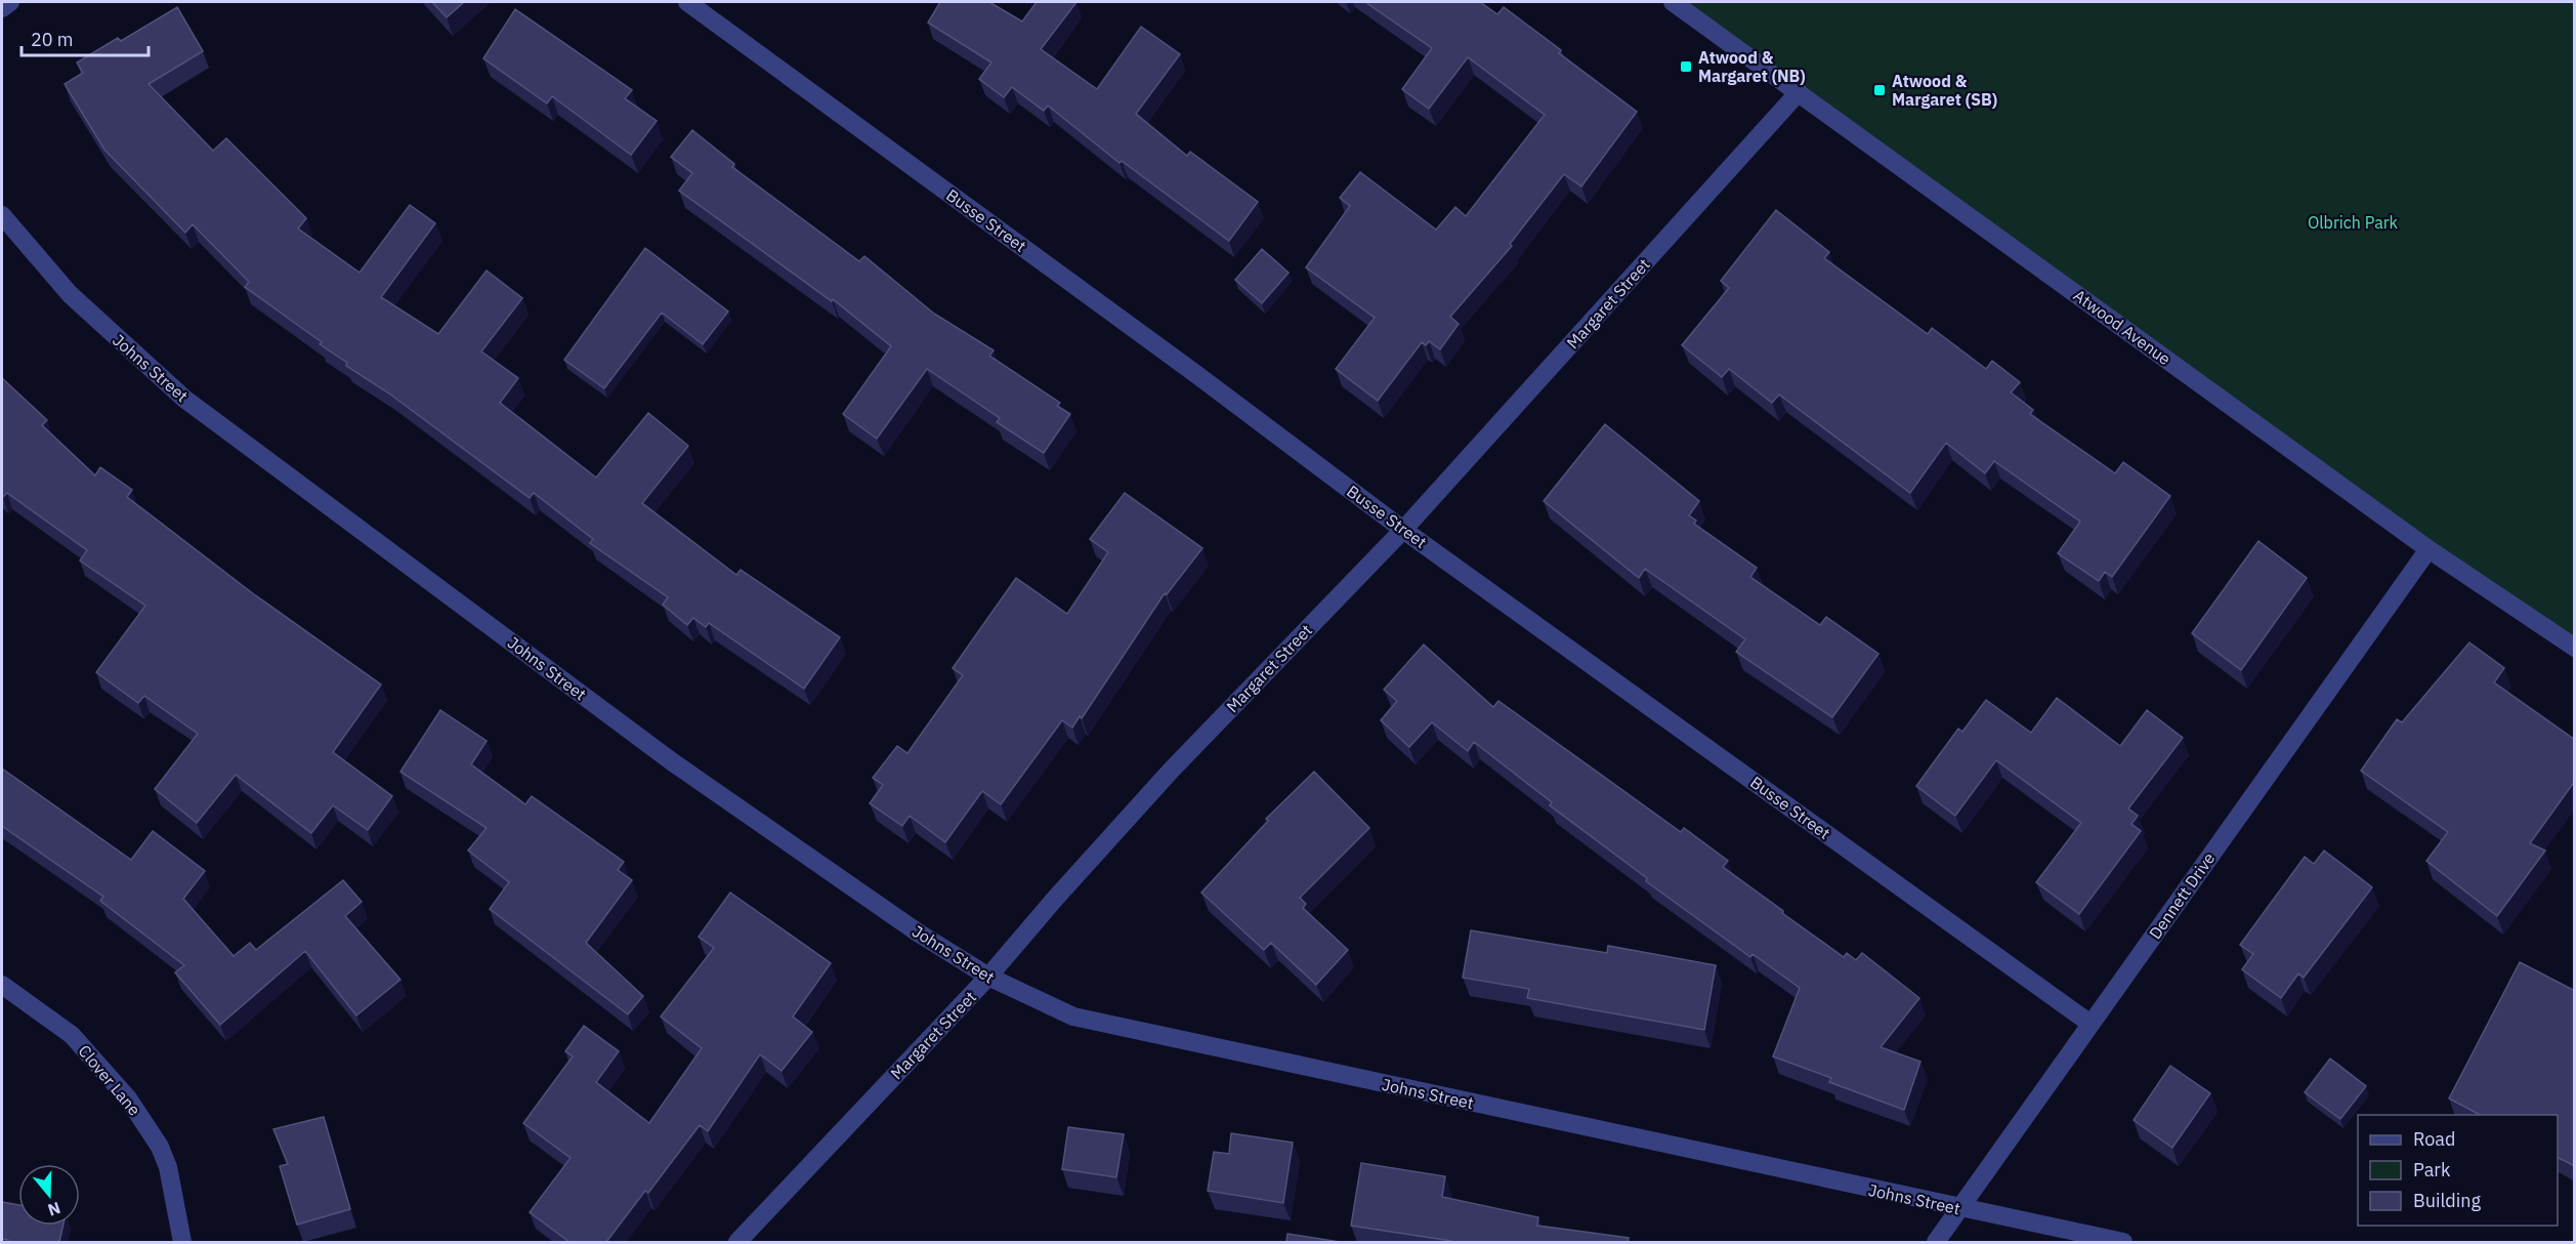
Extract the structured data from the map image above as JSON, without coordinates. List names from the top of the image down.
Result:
{
  "streets": {
    "street": [
      "Busse Street",
      "Margaret Street",
      "Atwood Avenue",
      "Johns Street",
      "Dennett Drive",
      "Clover Lane"
    ]
  },
  "crossings": [
    ["Busse Street", "Margaret Street"],
    ["Busse Street", "Dennett Drive"],
    ["Margaret Street", "Atwood Avenue"],
    ["Margaret Street", "Johns Street"],
    ["Atwood Avenue", "Dennett Drive"],
    ["Johns Street", "Dennett Drive"]
  ],
  "parks": ["Olbrich Park"],
  "places": {
    "transit": ["Atwood & Margaret (NB)", "Atwood & Margaret (SB)"]
  },
  "legend": ["Road", "Park", "Building"],
  "scale_bar": "20 m",
  "north": "bottom"
}
